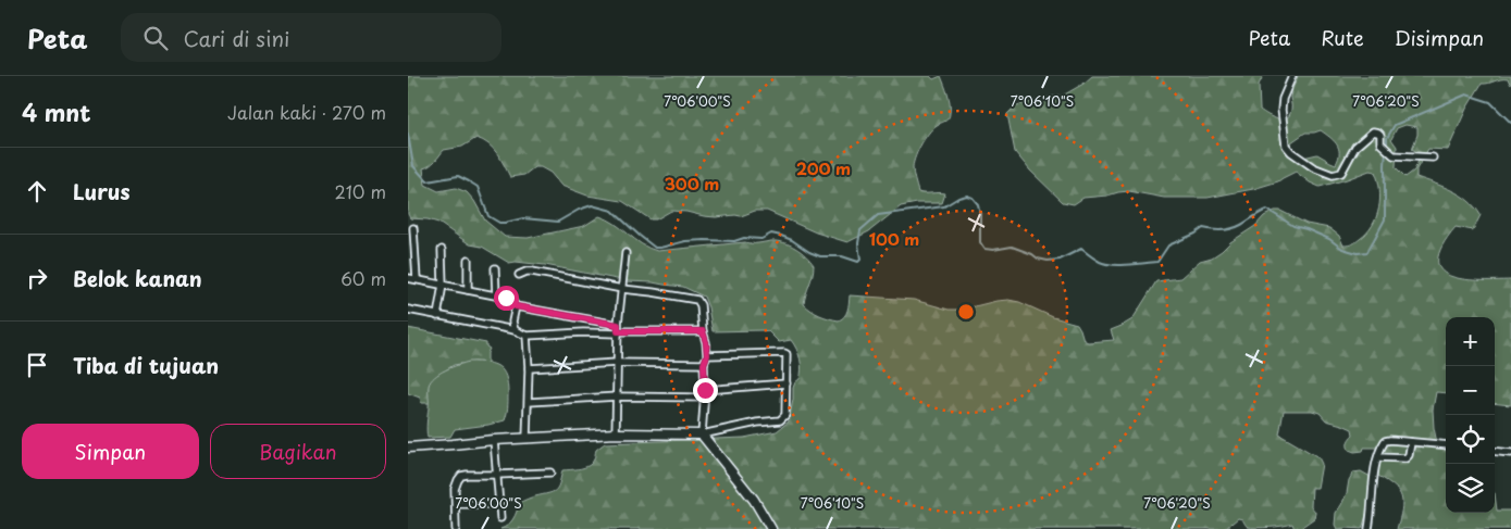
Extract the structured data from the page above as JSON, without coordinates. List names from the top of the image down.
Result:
{
  "page": {
    "header": "Peta",
    "search": "Cari di sini",
    "nav": ["Peta", "Rute", "Disimpan"],
    "heading": ["4 mnt", "Jalan kaki · 270 m"],
    "list": [
      ["Lurus", "210 m"],
      ["Belok kanan", "60 m"],
      "Tiba di tujuan"
    ],
    "map_buttons": ["+", "−"],
    "buttons": ["Simpan", "Bagikan"]
  },
  "coordinates": ["7°06'00\"S", "7°06'10\"S", "7°06'20\"S"],
  "rings": ["200 m", "300 m", "100 m"]
}
